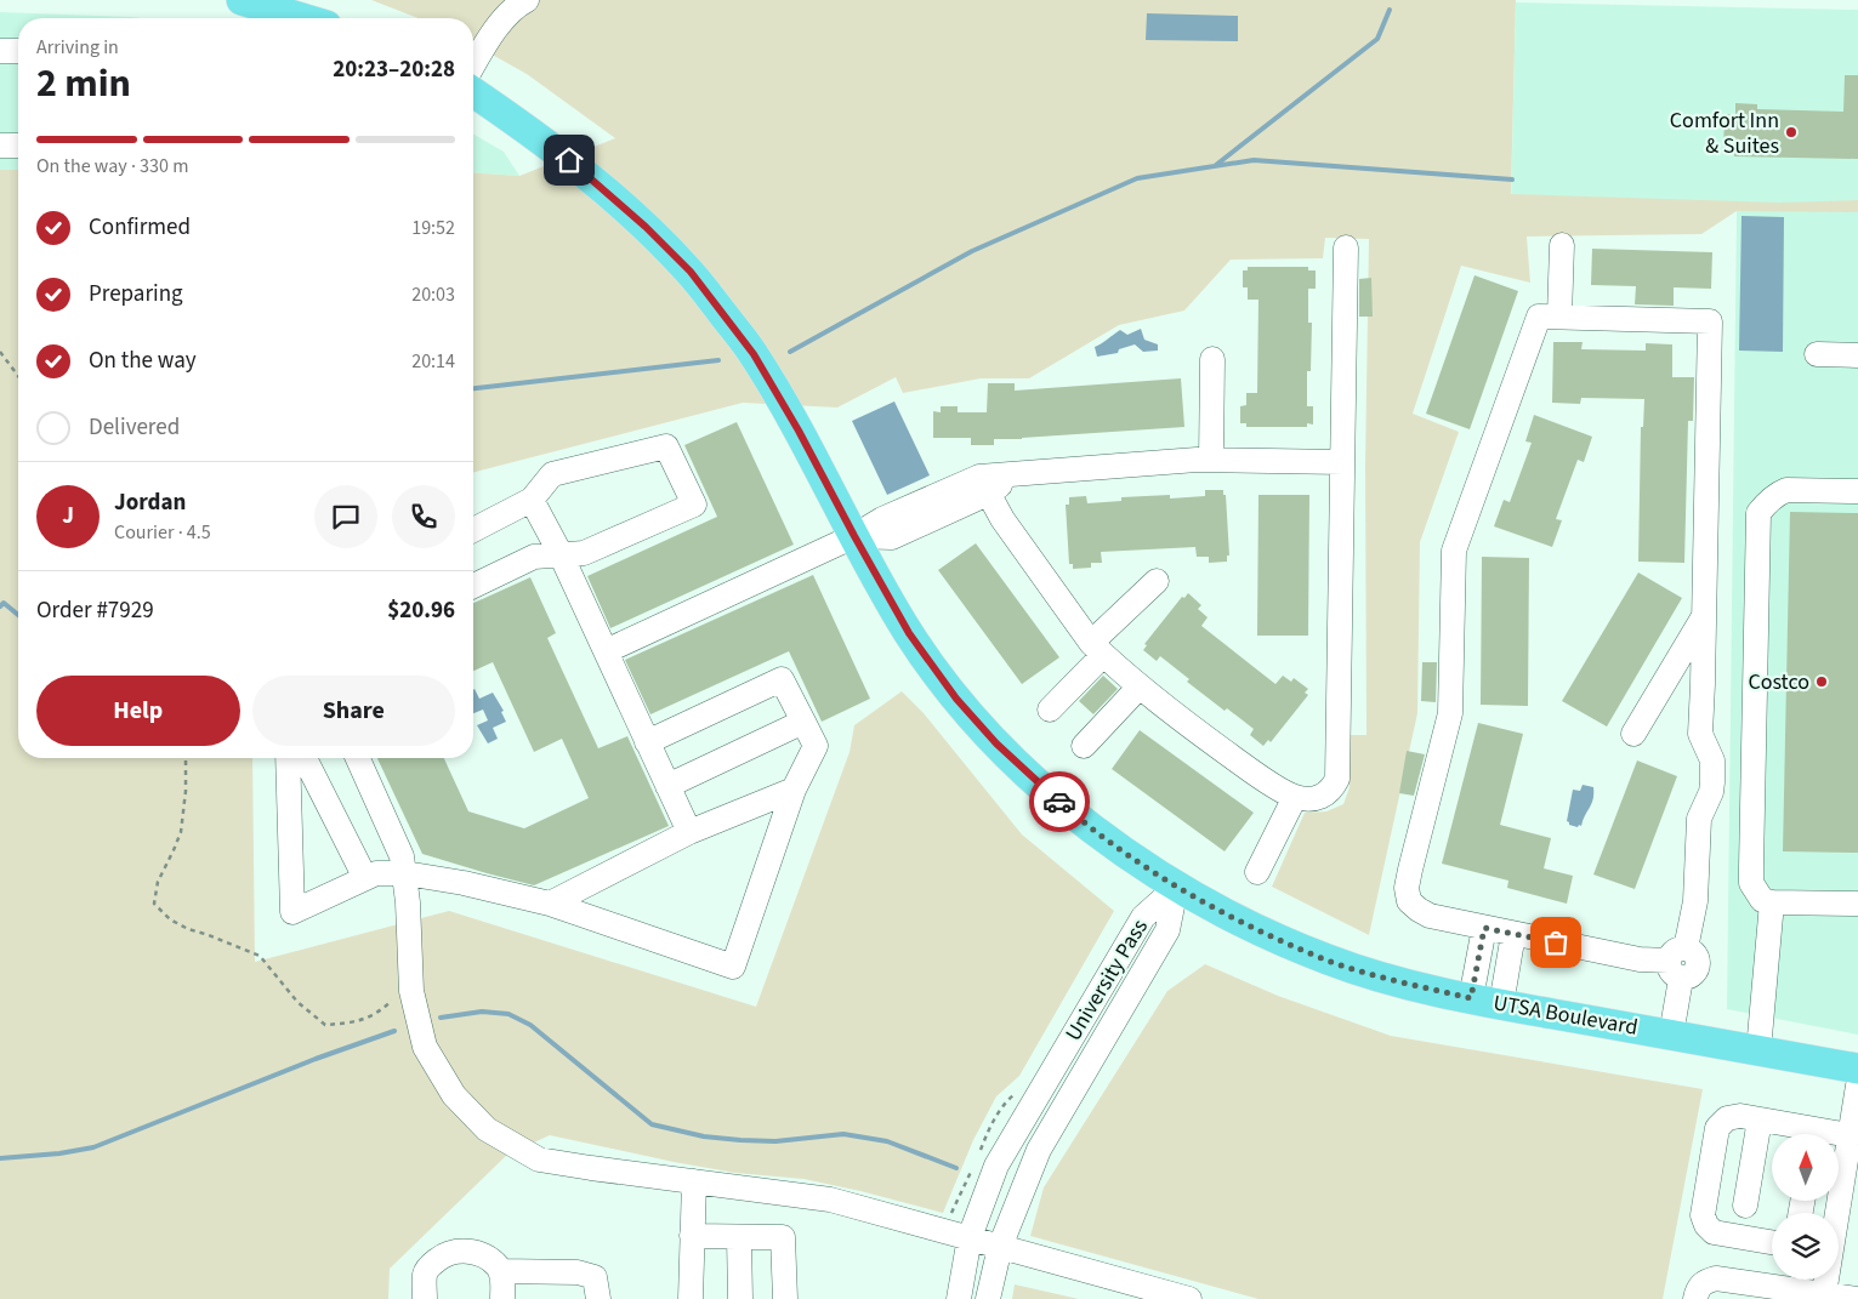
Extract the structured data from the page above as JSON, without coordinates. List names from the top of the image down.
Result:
{
  "streets": {
    "main road": ["UTSA Boulevard"],
    "street": ["University Pass"]
  },
  "crossings": [
    ["University Pass", "UTSA Boulevard"]
  ],
  "places": ["Comfort Inn & Suites", "Costco"],
  "north": "top",
  "page": {
    "heading": ["2 min", "Arriving in", "20:23–20:28"],
    "panel": [
      "Jordan",
      "Courier · 4.5",
      "Order #7929",
      "$20.96"
    ],
    "bar": "On the way · 330 m",
    "list": [
      ["Confirmed", "19:52"],
      ["Preparing", "20:03"],
      ["On the way", "20:14"],
      "Delivered"
    ],
    "round": "J",
    "buttons": ["Help", "Share"]
  }
}
